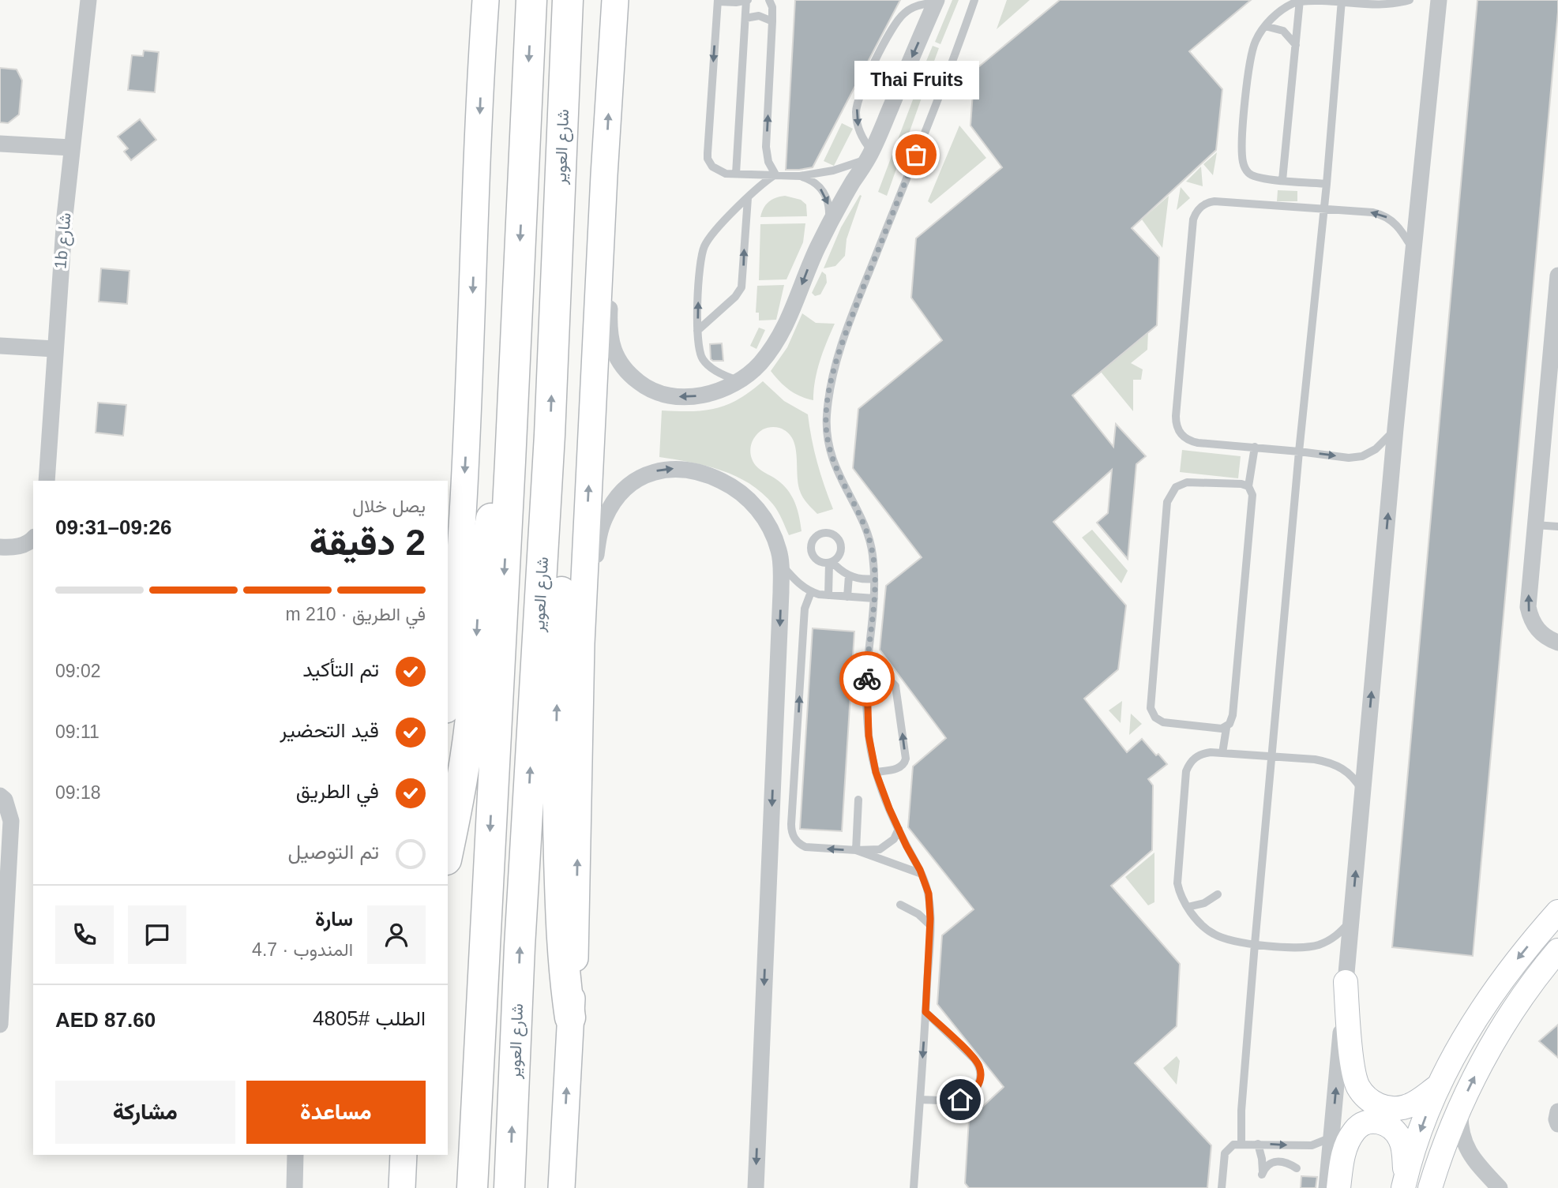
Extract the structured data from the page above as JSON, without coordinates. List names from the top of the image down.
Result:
{
  "streets": {
    "highway": ["شارع العوير"],
    "street": ["1b شارع"]
  },
  "places": ["Thai Fruits"],
  "page": {
    "bubble": "Thai Fruits",
    "heading": ["2 دقيقة", "يصل خلال", "09:26–09:31"],
    "panel": [
      "سارة",
      "المندوب · 4.7",
      "الطلب #4805",
      "AED 87.60"
    ],
    "bar": "في الطريق · 210 m",
    "list": [
      ["تم التأكيد", "09:02"],
      ["قيد التحضير", "09:11"],
      ["في الطريق", "09:18"],
      "تم التوصيل"
    ],
    "buttons": ["مساعدة", "مشاركة"]
  }
}
